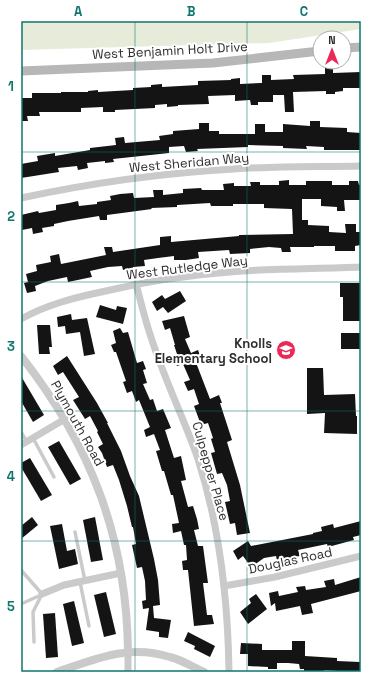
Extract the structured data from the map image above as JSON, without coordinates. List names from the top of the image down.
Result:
{
  "streets": {
    "main road": ["West Benjamin Holt Drive"],
    "street": [
      "West Sheridan Way",
      "West Rutledge Way",
      "Plymouth Road",
      "Culpepper Place",
      "Douglas Road"
    ]
  },
  "crossings": [
    ["West Rutledge Way", "Culpepper Place"],
    ["Culpepper Place", "Douglas Road"]
  ],
  "places": {
    "school or university": ["Knolls Elementary School"]
  },
  "north": "top",
  "grid": {
    "columns": ["A", "B", "C"],
    "rows": [
      "1",
      "2",
      "3",
      "4",
      "5"
    ]
  }
}
